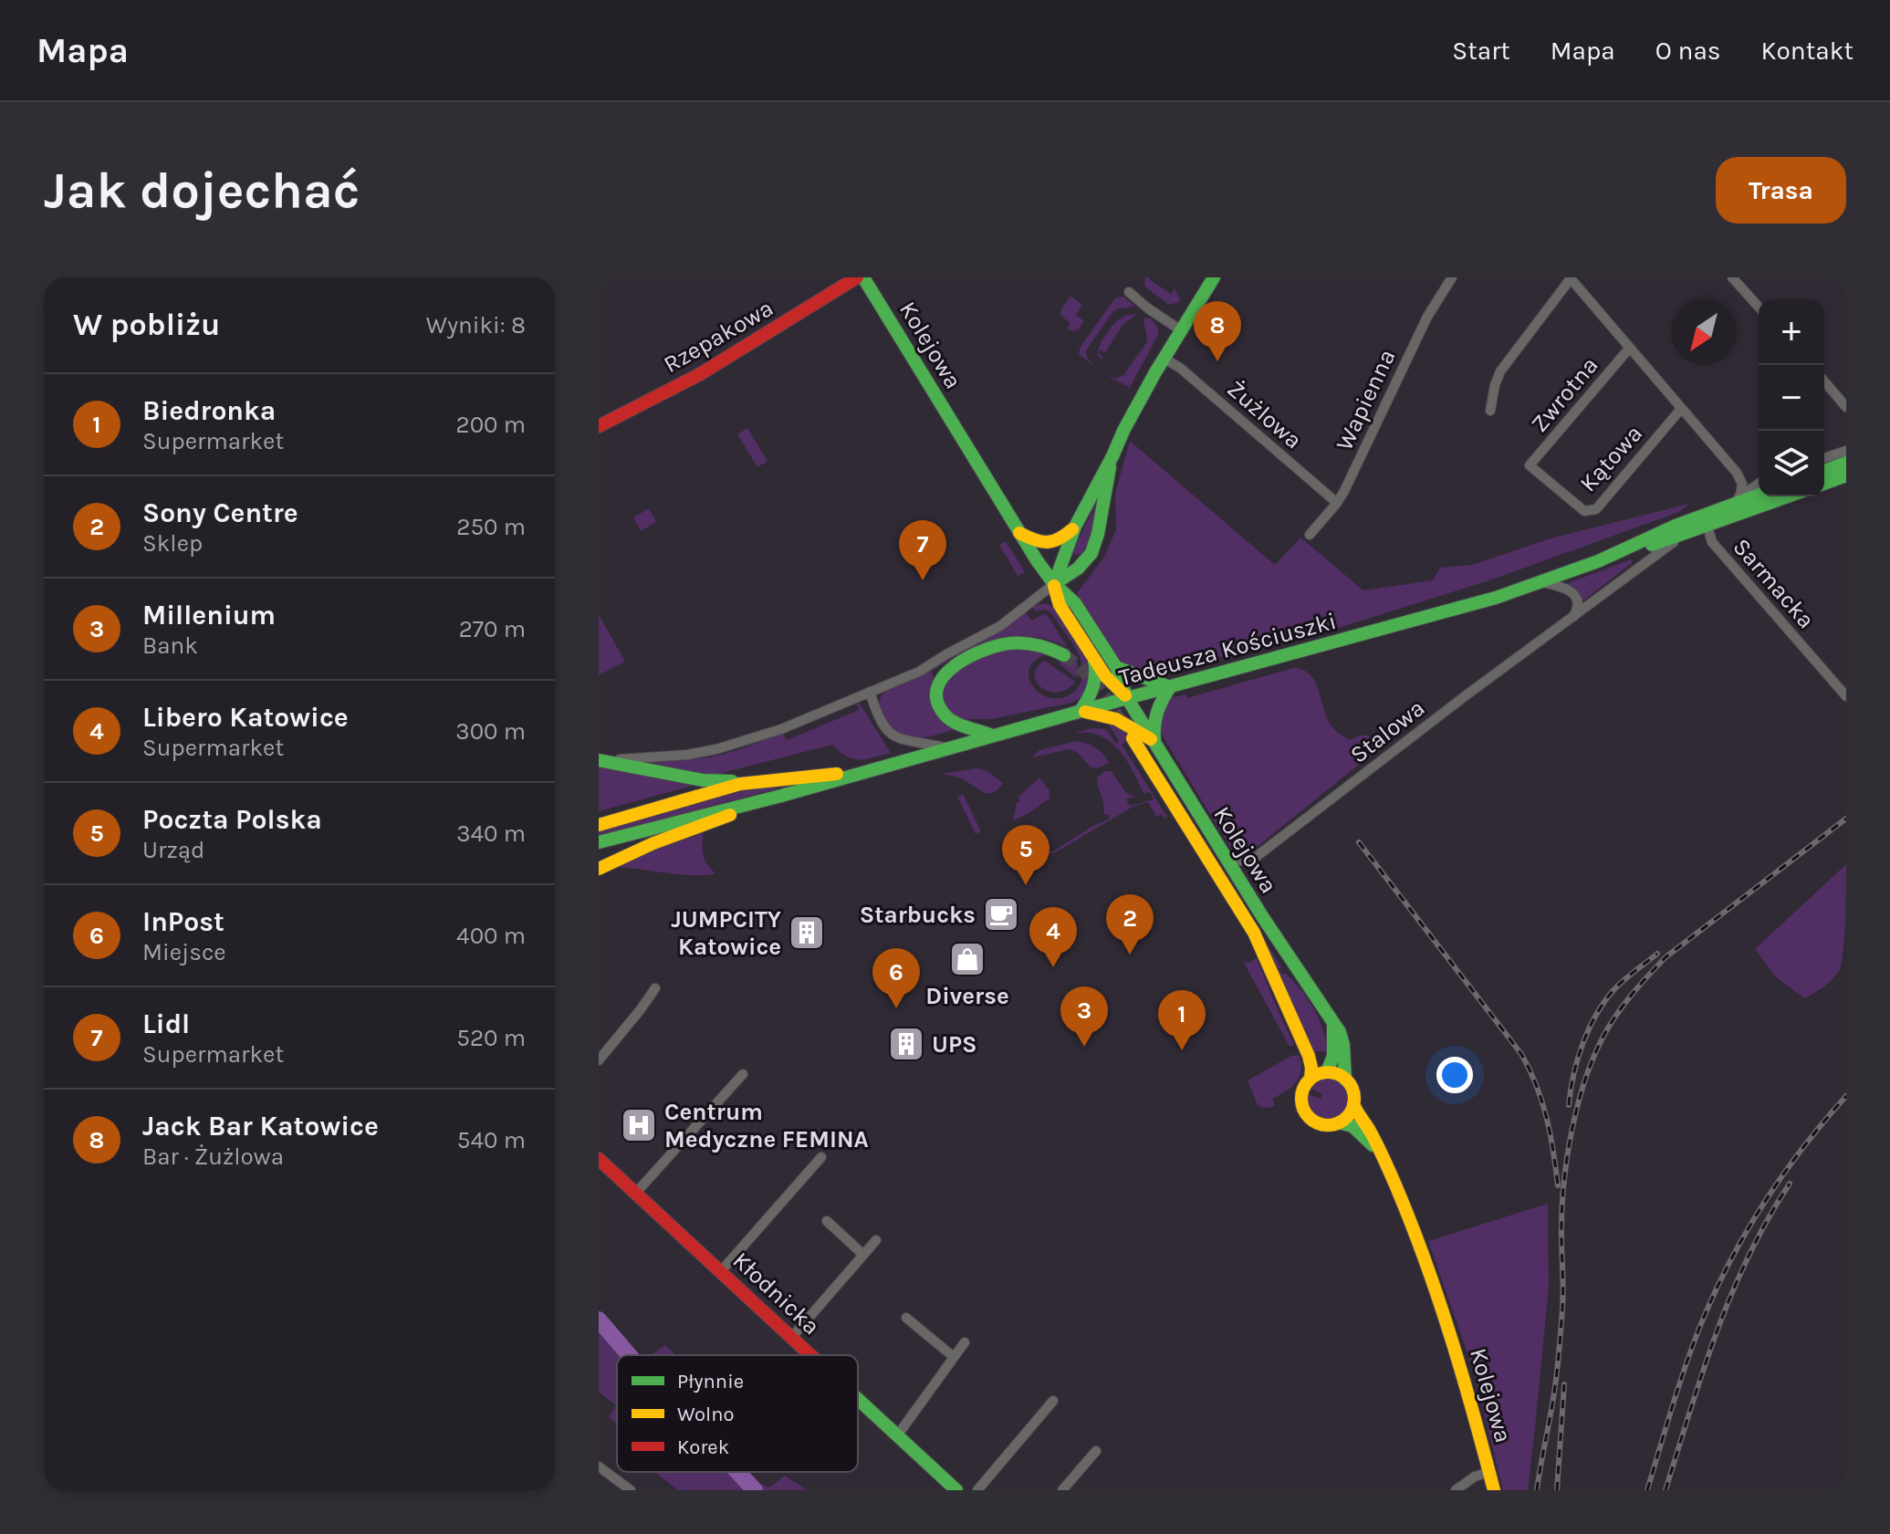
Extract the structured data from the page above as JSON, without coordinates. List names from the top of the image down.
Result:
{
  "streets": {
    "street": [
      "Rzepakowa",
      "Kolejowa",
      "Zwrotna",
      "Wapienna",
      "Żużlowa",
      "Kątowa",
      "Sarmacka",
      "Tadeusza Kościuszki",
      "Stalowa",
      "Kłodnicka"
    ]
  },
  "crossings": [
    ["Kolejowa", "Tadeusza Kościuszki"],
    ["Zwrotna", "Kątowa"],
    ["Wapienna", "Żużlowa"],
    ["Sarmacka", "Tadeusza Kościuszki"],
    ["Tadeusza Kościuszki", "Stalowa"]
  ],
  "places": {
    "cafe": ["Starbucks"],
    "building": ["JUMPCITY Katowice", "UPS"],
    "shop": ["Diverse"],
    "hospital": ["Centrum Medyczne FEMINA"]
  },
  "legend": ["Płynnie", "Wolno", "Korek"],
  "north": "bottom left",
  "page": {
    "header": "Mapa",
    "nav": [
      "Start",
      "Mapa",
      "O nas",
      "Kontakt"
    ],
    "buttons": "Trasa",
    "title": "Jak dojechać",
    "heading": ["W pobliżu", "Wyniki: 8"],
    "map_buttons": ["+", "−"],
    "pins": [
      "8",
      "7",
      "5",
      "2",
      "4",
      "6",
      "3",
      "1"
    ],
    "list": [
      {
        "mark": "1",
        "name": "Biedronka",
        "note": "Supermarket",
        "value": "200 m"
      },
      {
        "mark": "2",
        "name": "Sony Centre",
        "note": "Sklep",
        "value": "250 m"
      },
      {
        "mark": "3",
        "name": "Millenium",
        "note": "Bank",
        "value": "270 m"
      },
      {
        "mark": "4",
        "name": "Libero Katowice",
        "note": "Supermarket",
        "value": "300 m"
      },
      {
        "mark": "5",
        "name": "Poczta Polska",
        "note": "Urząd",
        "value": "340 m"
      },
      {
        "mark": "6",
        "name": "InPost",
        "note": "Miejsce",
        "value": "400 m"
      },
      {
        "mark": "7",
        "name": "Lidl",
        "note": "Supermarket",
        "value": "520 m"
      },
      {
        "mark": "8",
        "name": "Jack Bar Katowice",
        "note": "Bar · Żużlowa",
        "value": "540 m"
      }
    ]
  }
}
